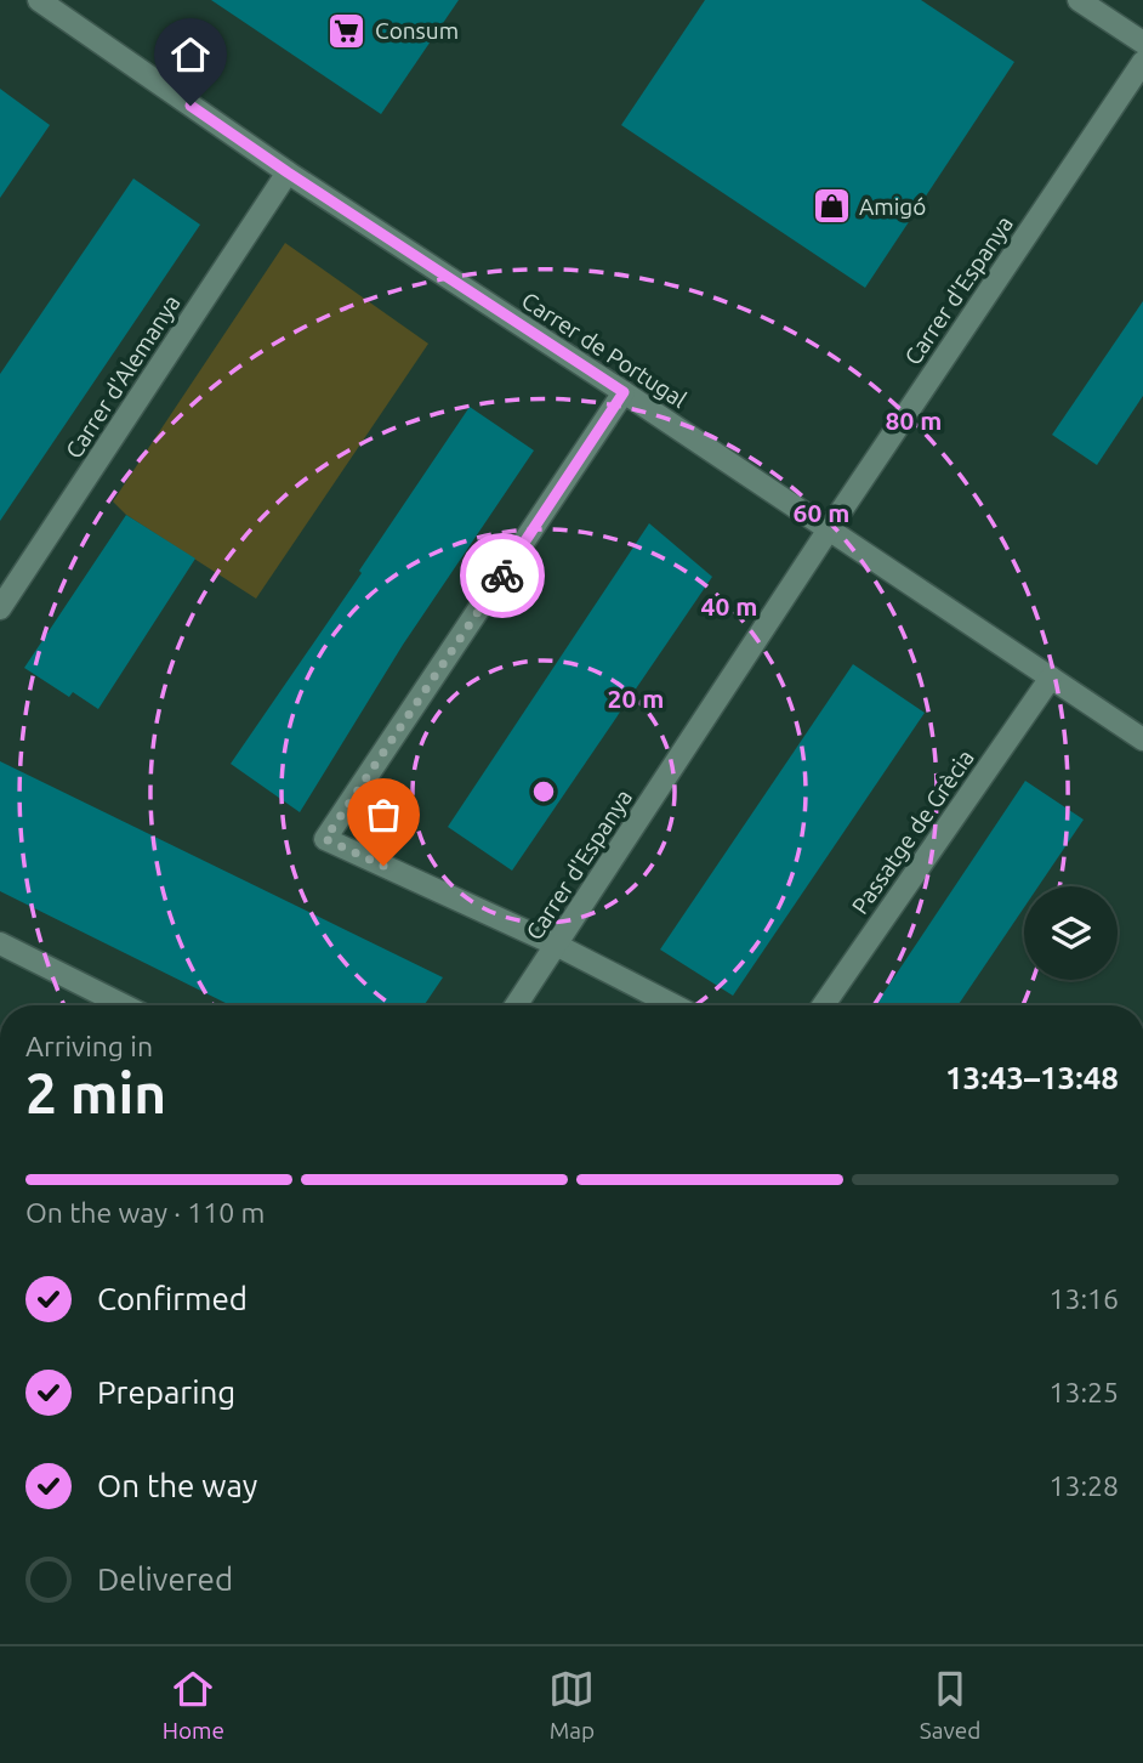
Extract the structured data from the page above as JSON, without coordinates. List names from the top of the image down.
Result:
{
  "streets": {
    "street": [
      "Carrer d'Espanya",
      "Carrer de Portugal",
      "Carrer d'Alemanya",
      "Passatge de Grècia"
    ]
  },
  "crossings": [
    ["Carrer d'Espanya", "Carrer de Portugal"],
    ["Carrer de Portugal", "Carrer d'Alemanya"],
    ["Carrer de Portugal", "Passatge de Grècia"]
  ],
  "places": {
    "supermarket": ["Consum"],
    "shop": ["Amigó"]
  },
  "page": {
    "heading": ["2 min", "Arriving in", "13:43–13:48"],
    "bar": "On the way · 110 m",
    "list": [
      ["Confirmed", "13:16"],
      ["Preparing", "13:25"],
      ["On the way", "13:28"],
      "Delivered"
    ],
    "tabs": ["Home", "Map", "Saved"]
  },
  "rings": [
    "80 m",
    "60 m",
    "40 m",
    "20 m"
  ]
}
